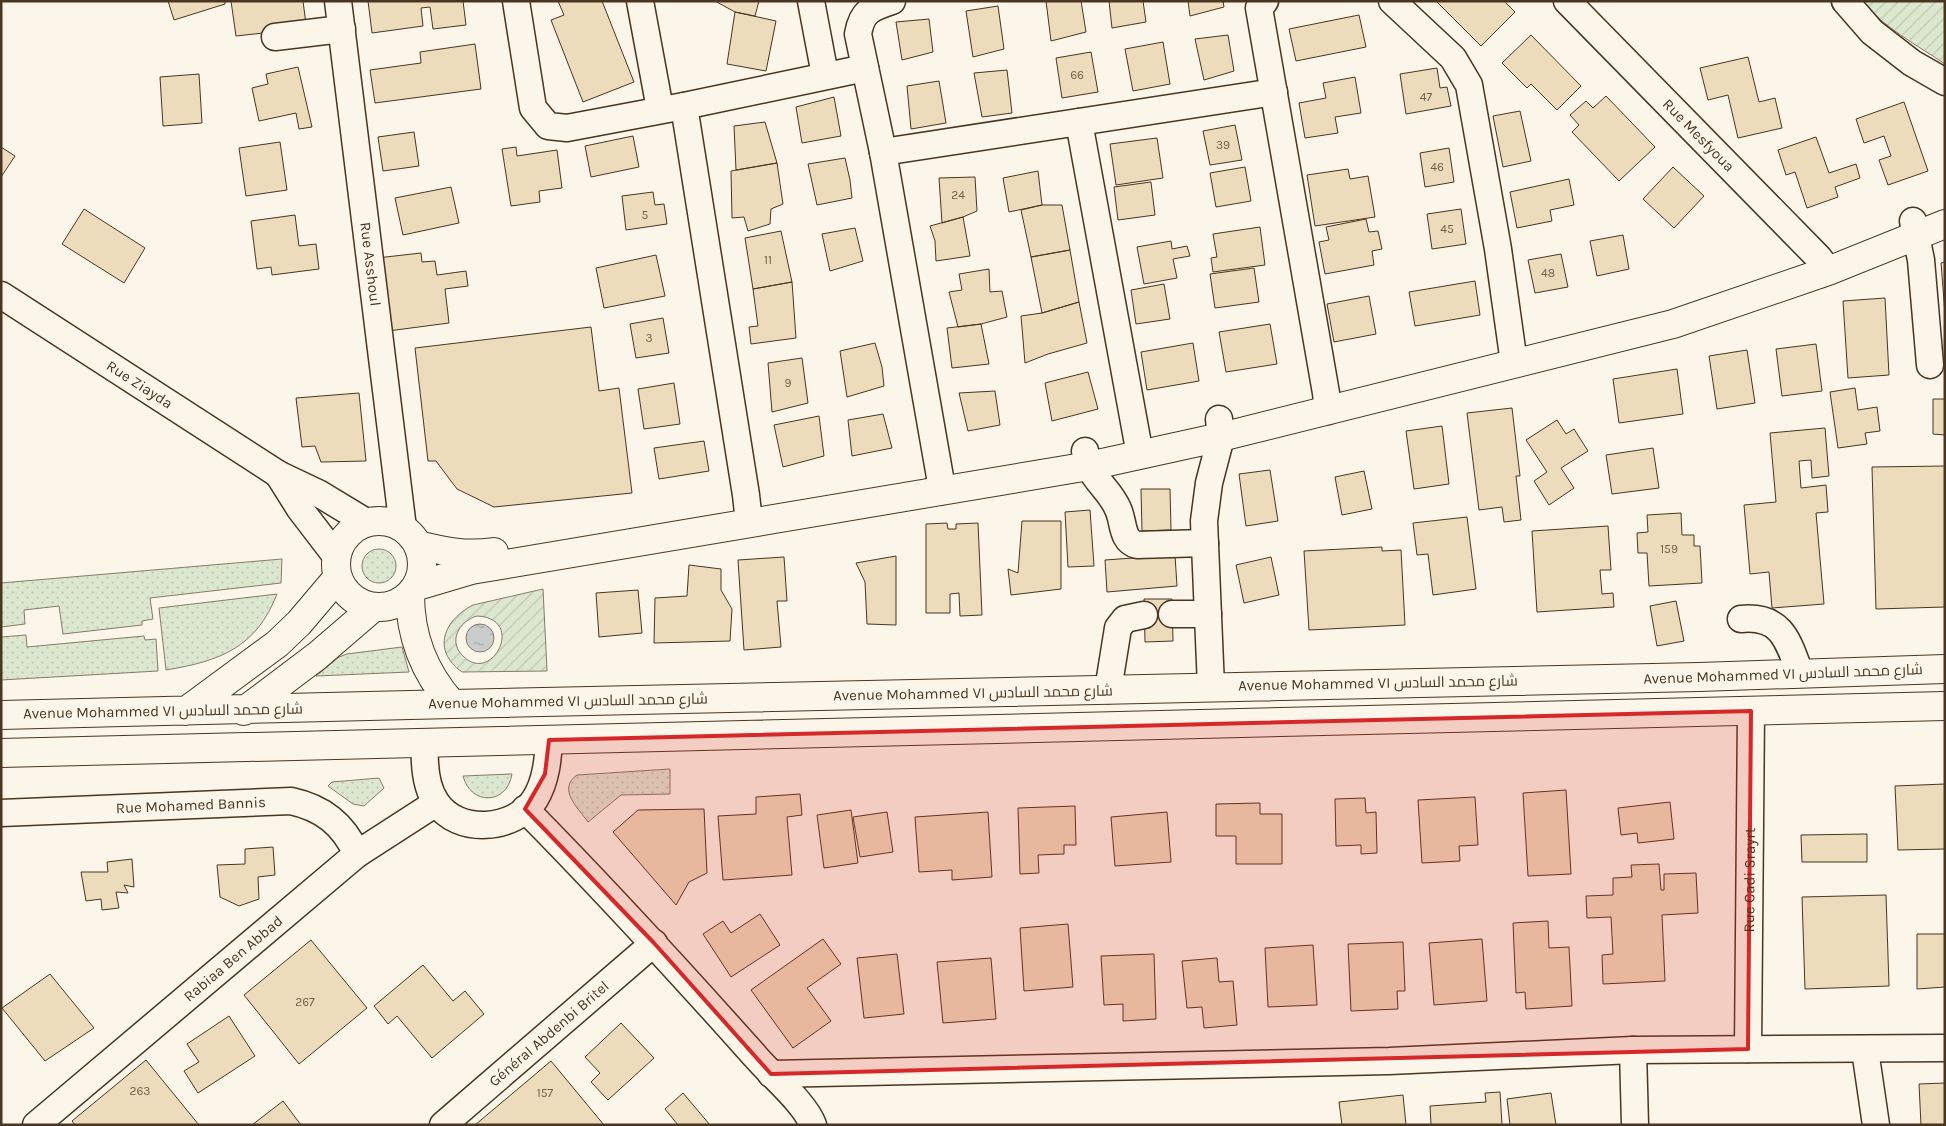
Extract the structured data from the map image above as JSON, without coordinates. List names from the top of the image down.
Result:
{
  "streets": {
    "main road": ["Avenue Mohammed VI شارع محمد السادس"],
    "street": [
      "Rue Mesfyoua",
      "Rue Asshoul",
      "Rue Ziayda",
      "Rue Mohamed Bannis",
      "Rue Cadi Srayrt",
      "Rabiaa Ben Abbad",
      "Général Abdenbi Britel"
    ]
  },
  "crossings": [
    ["Rue Asshoul", "Rue Ziayda"],
    ["Rue Mohamed Bannis", "Rabiaa Ben Abbad"]
  ],
  "house_numbers": [
    "66",
    "47",
    "39",
    "46",
    "24",
    "5",
    "45",
    "11",
    "48",
    "3",
    "9",
    "159",
    "267",
    "263",
    "157"
  ]
}
